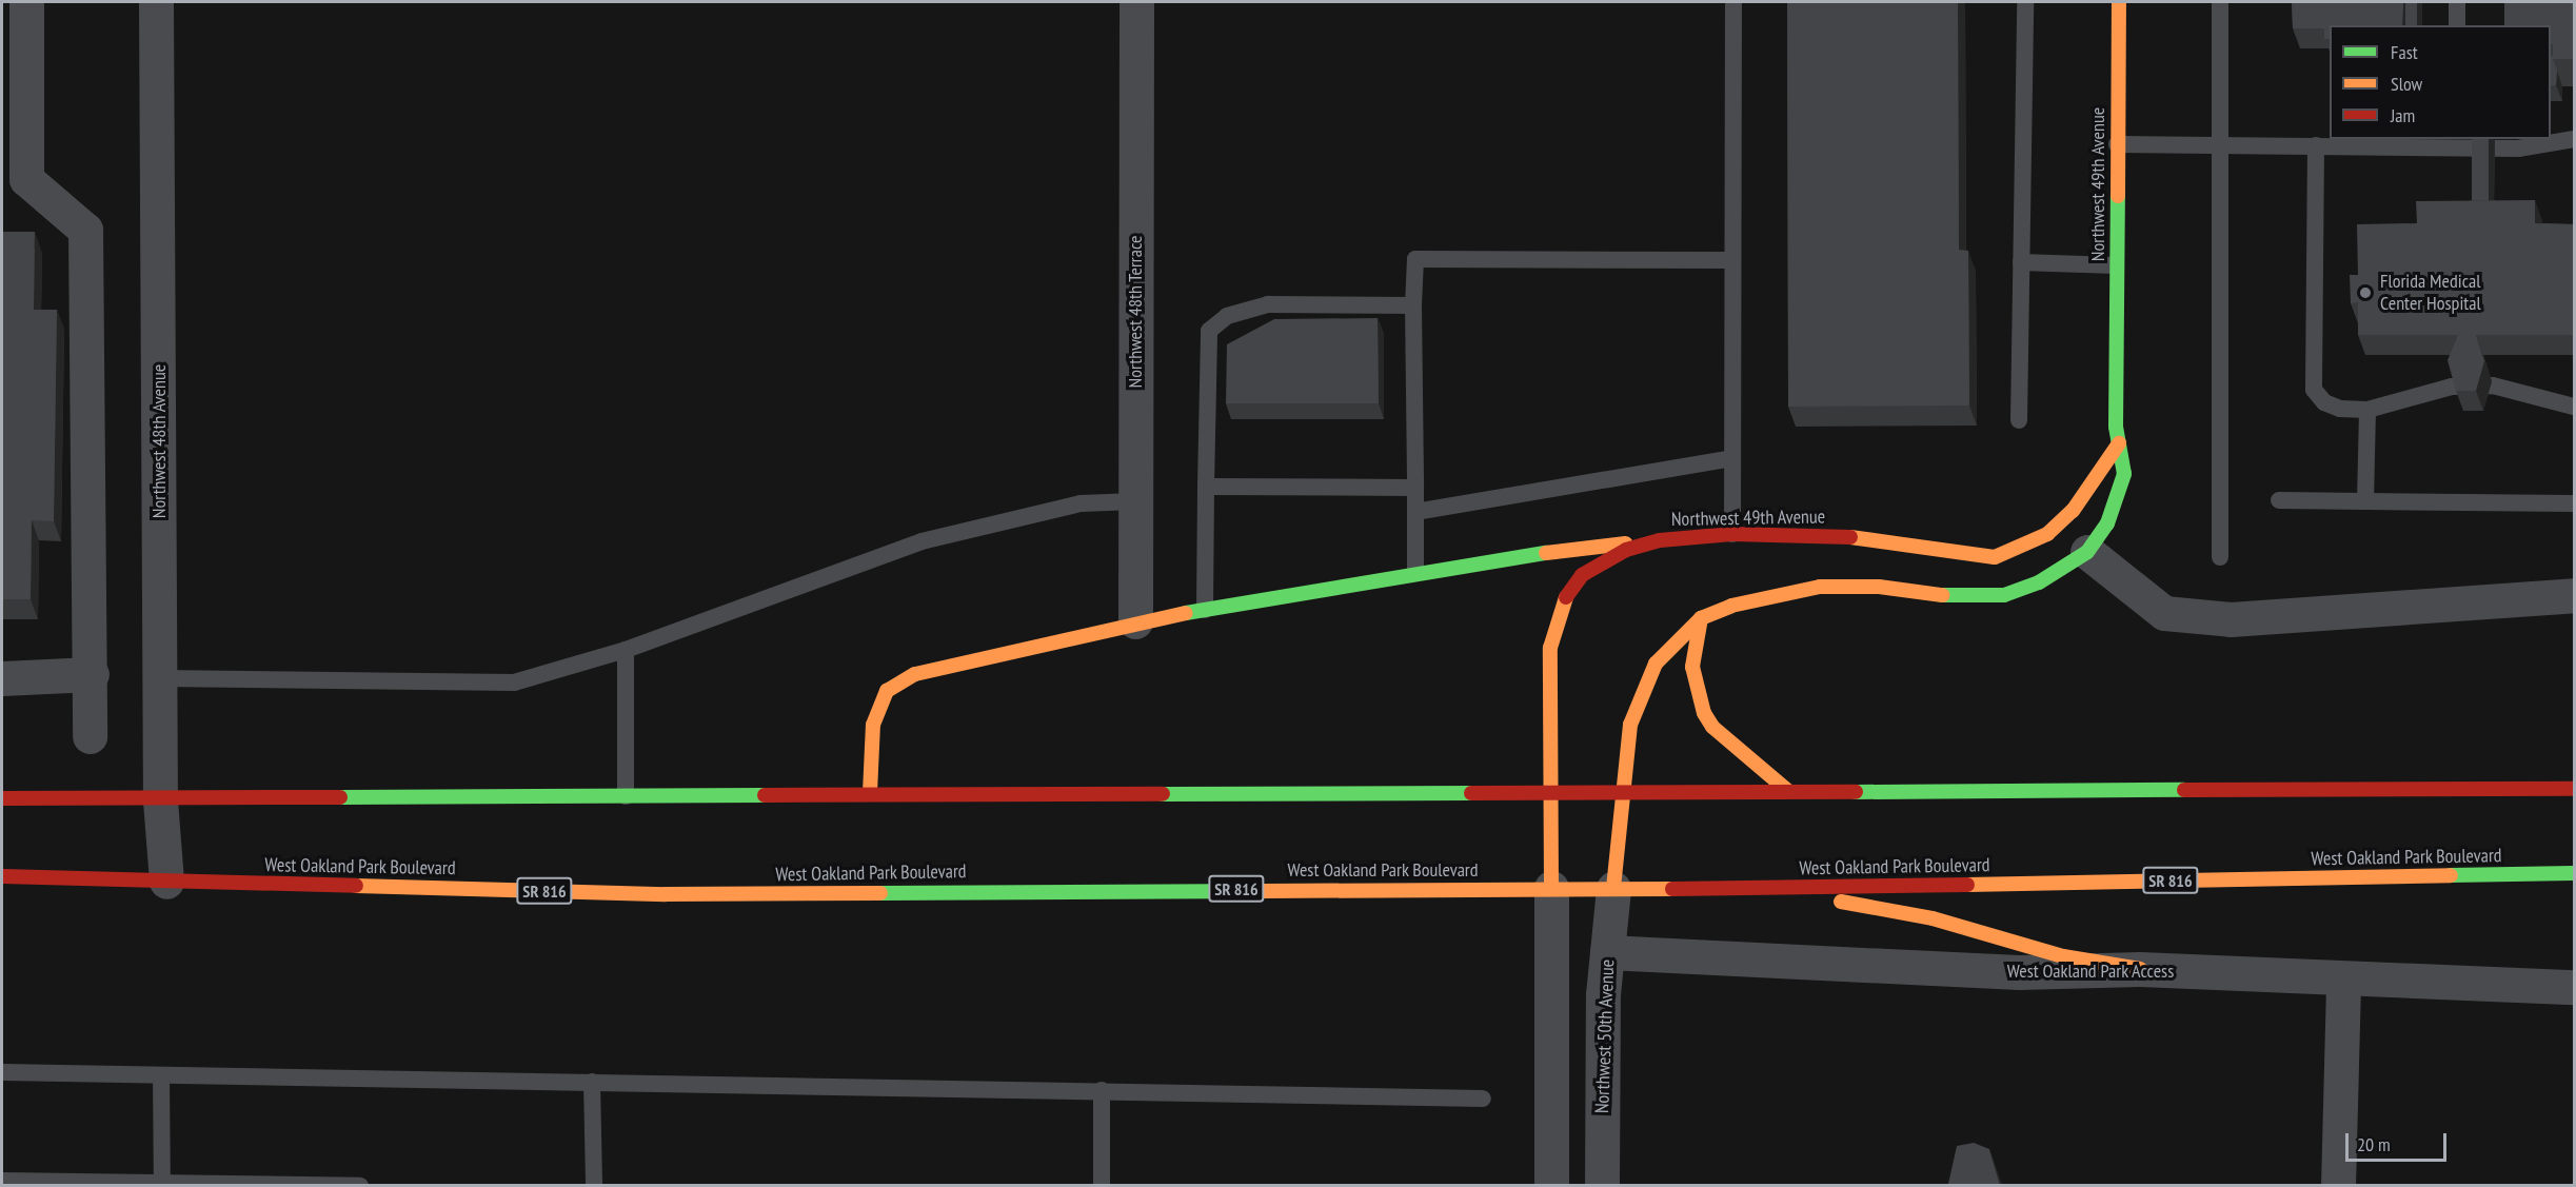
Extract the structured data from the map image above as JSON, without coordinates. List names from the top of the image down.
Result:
{
  "streets": {
    "main road": ["Northwest 49th Avenue", "West Oakland Park Boulevard", "SR 816"],
    "street": [
      "Northwest 48th Terrace",
      "Northwest 48th Avenue",
      "West Oakland Park Access",
      "Northwest 50th Avenue"
    ]
  },
  "crossings": [
    ["Northwest 49th Avenue", "West Oakland Park Boulevard"],
    ["Northwest 49th Avenue", "Northwest 50th Avenue"],
    ["Northwest 48th Avenue", "West Oakland Park Boulevard"],
    ["West Oakland Park Boulevard", "Northwest 50th Avenue"],
    ["West Oakland Park Access", "Northwest 50th Avenue"]
  ],
  "places": ["Florida Medical Center Hospital"],
  "legend": ["Fast", "Slow", "Jam"],
  "scale_bar": "20 m"
}
